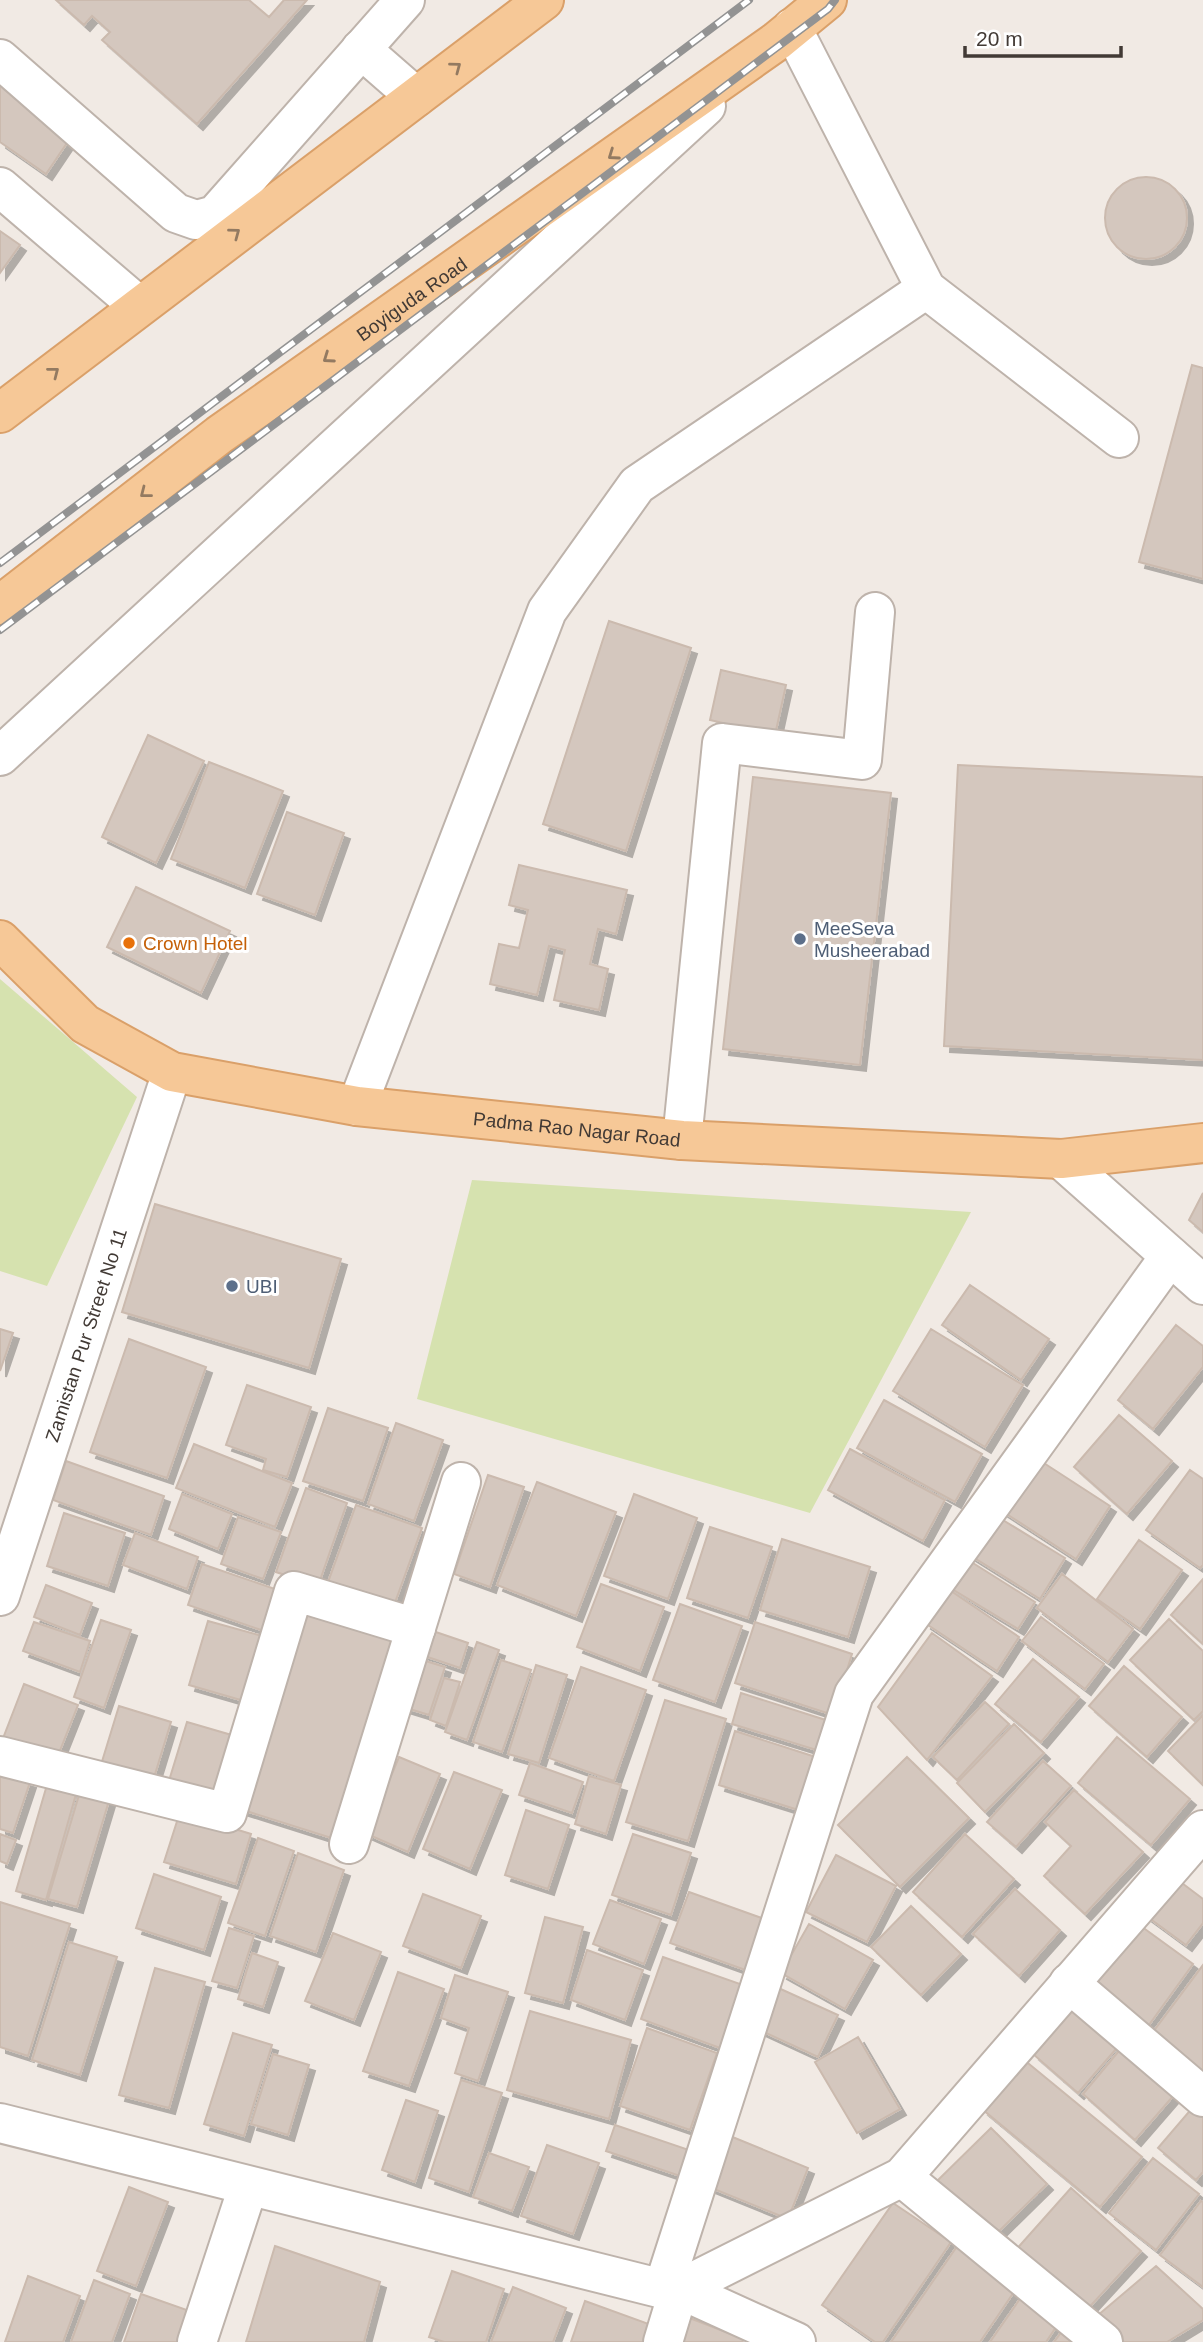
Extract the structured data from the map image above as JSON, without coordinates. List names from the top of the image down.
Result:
{
  "streets": {
    "main road": ["Boyiguda Road", "Padma Rao Nagar Road"],
    "street": ["Zamistan Pur Street No 11"]
  },
  "crossings": [
    ["Padma Rao Nagar Road", "Zamistan Pur Street No 11"]
  ],
  "places": ["MeeSeva Musheerabad", "Crown Hotel", "UBI"],
  "scale_bar": "20 m"
}
